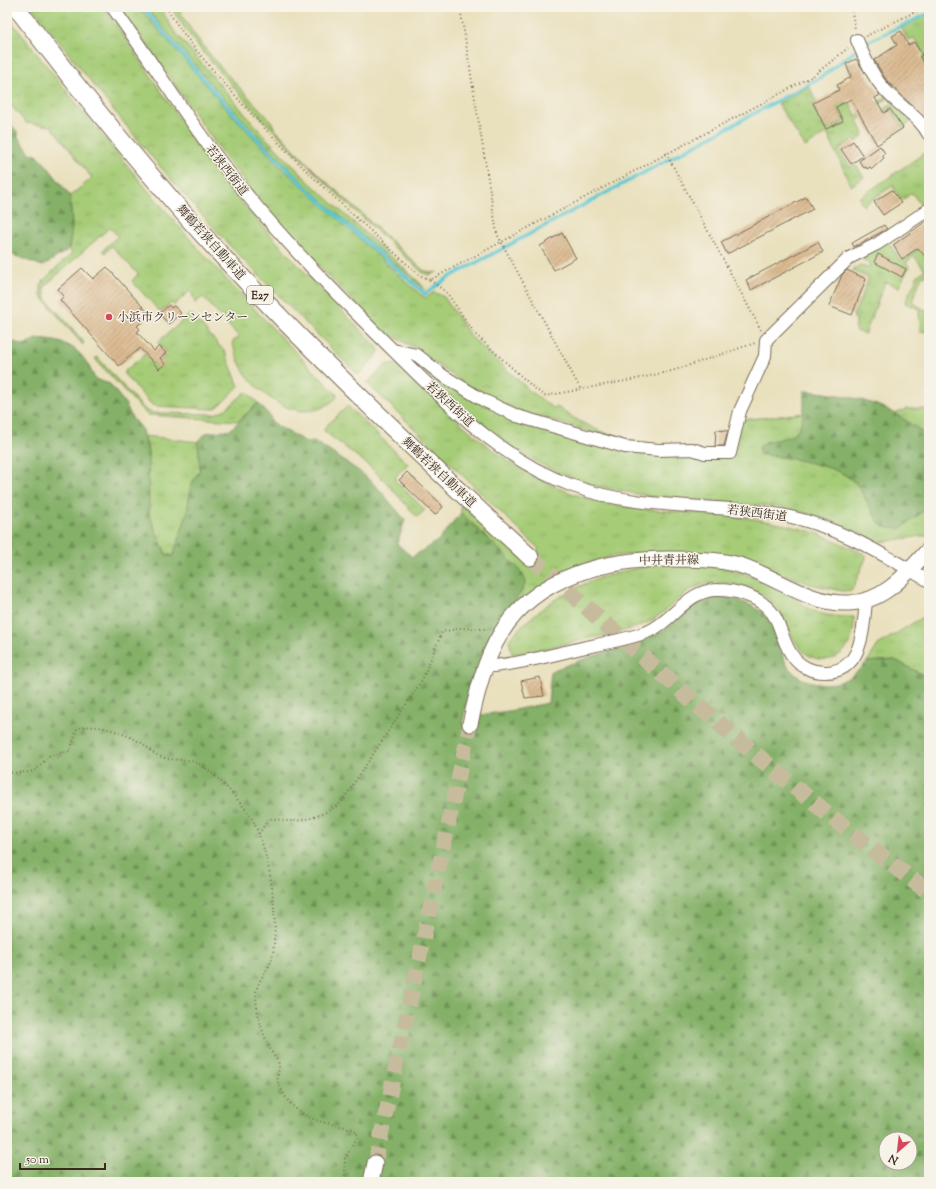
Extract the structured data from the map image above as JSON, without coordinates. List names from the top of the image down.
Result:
{
  "streets": {
    "highway": ["舞鶴若狭自動車道", "E27"],
    "main road": ["中井青井線"],
    "street": ["若狭西街道"]
  },
  "crossings": [
    ["若狭西街道", "中井青井線"]
  ],
  "places": ["小浜市クリーンセンター"],
  "scale_bar": "50 m",
  "north": "bottom left"
}
